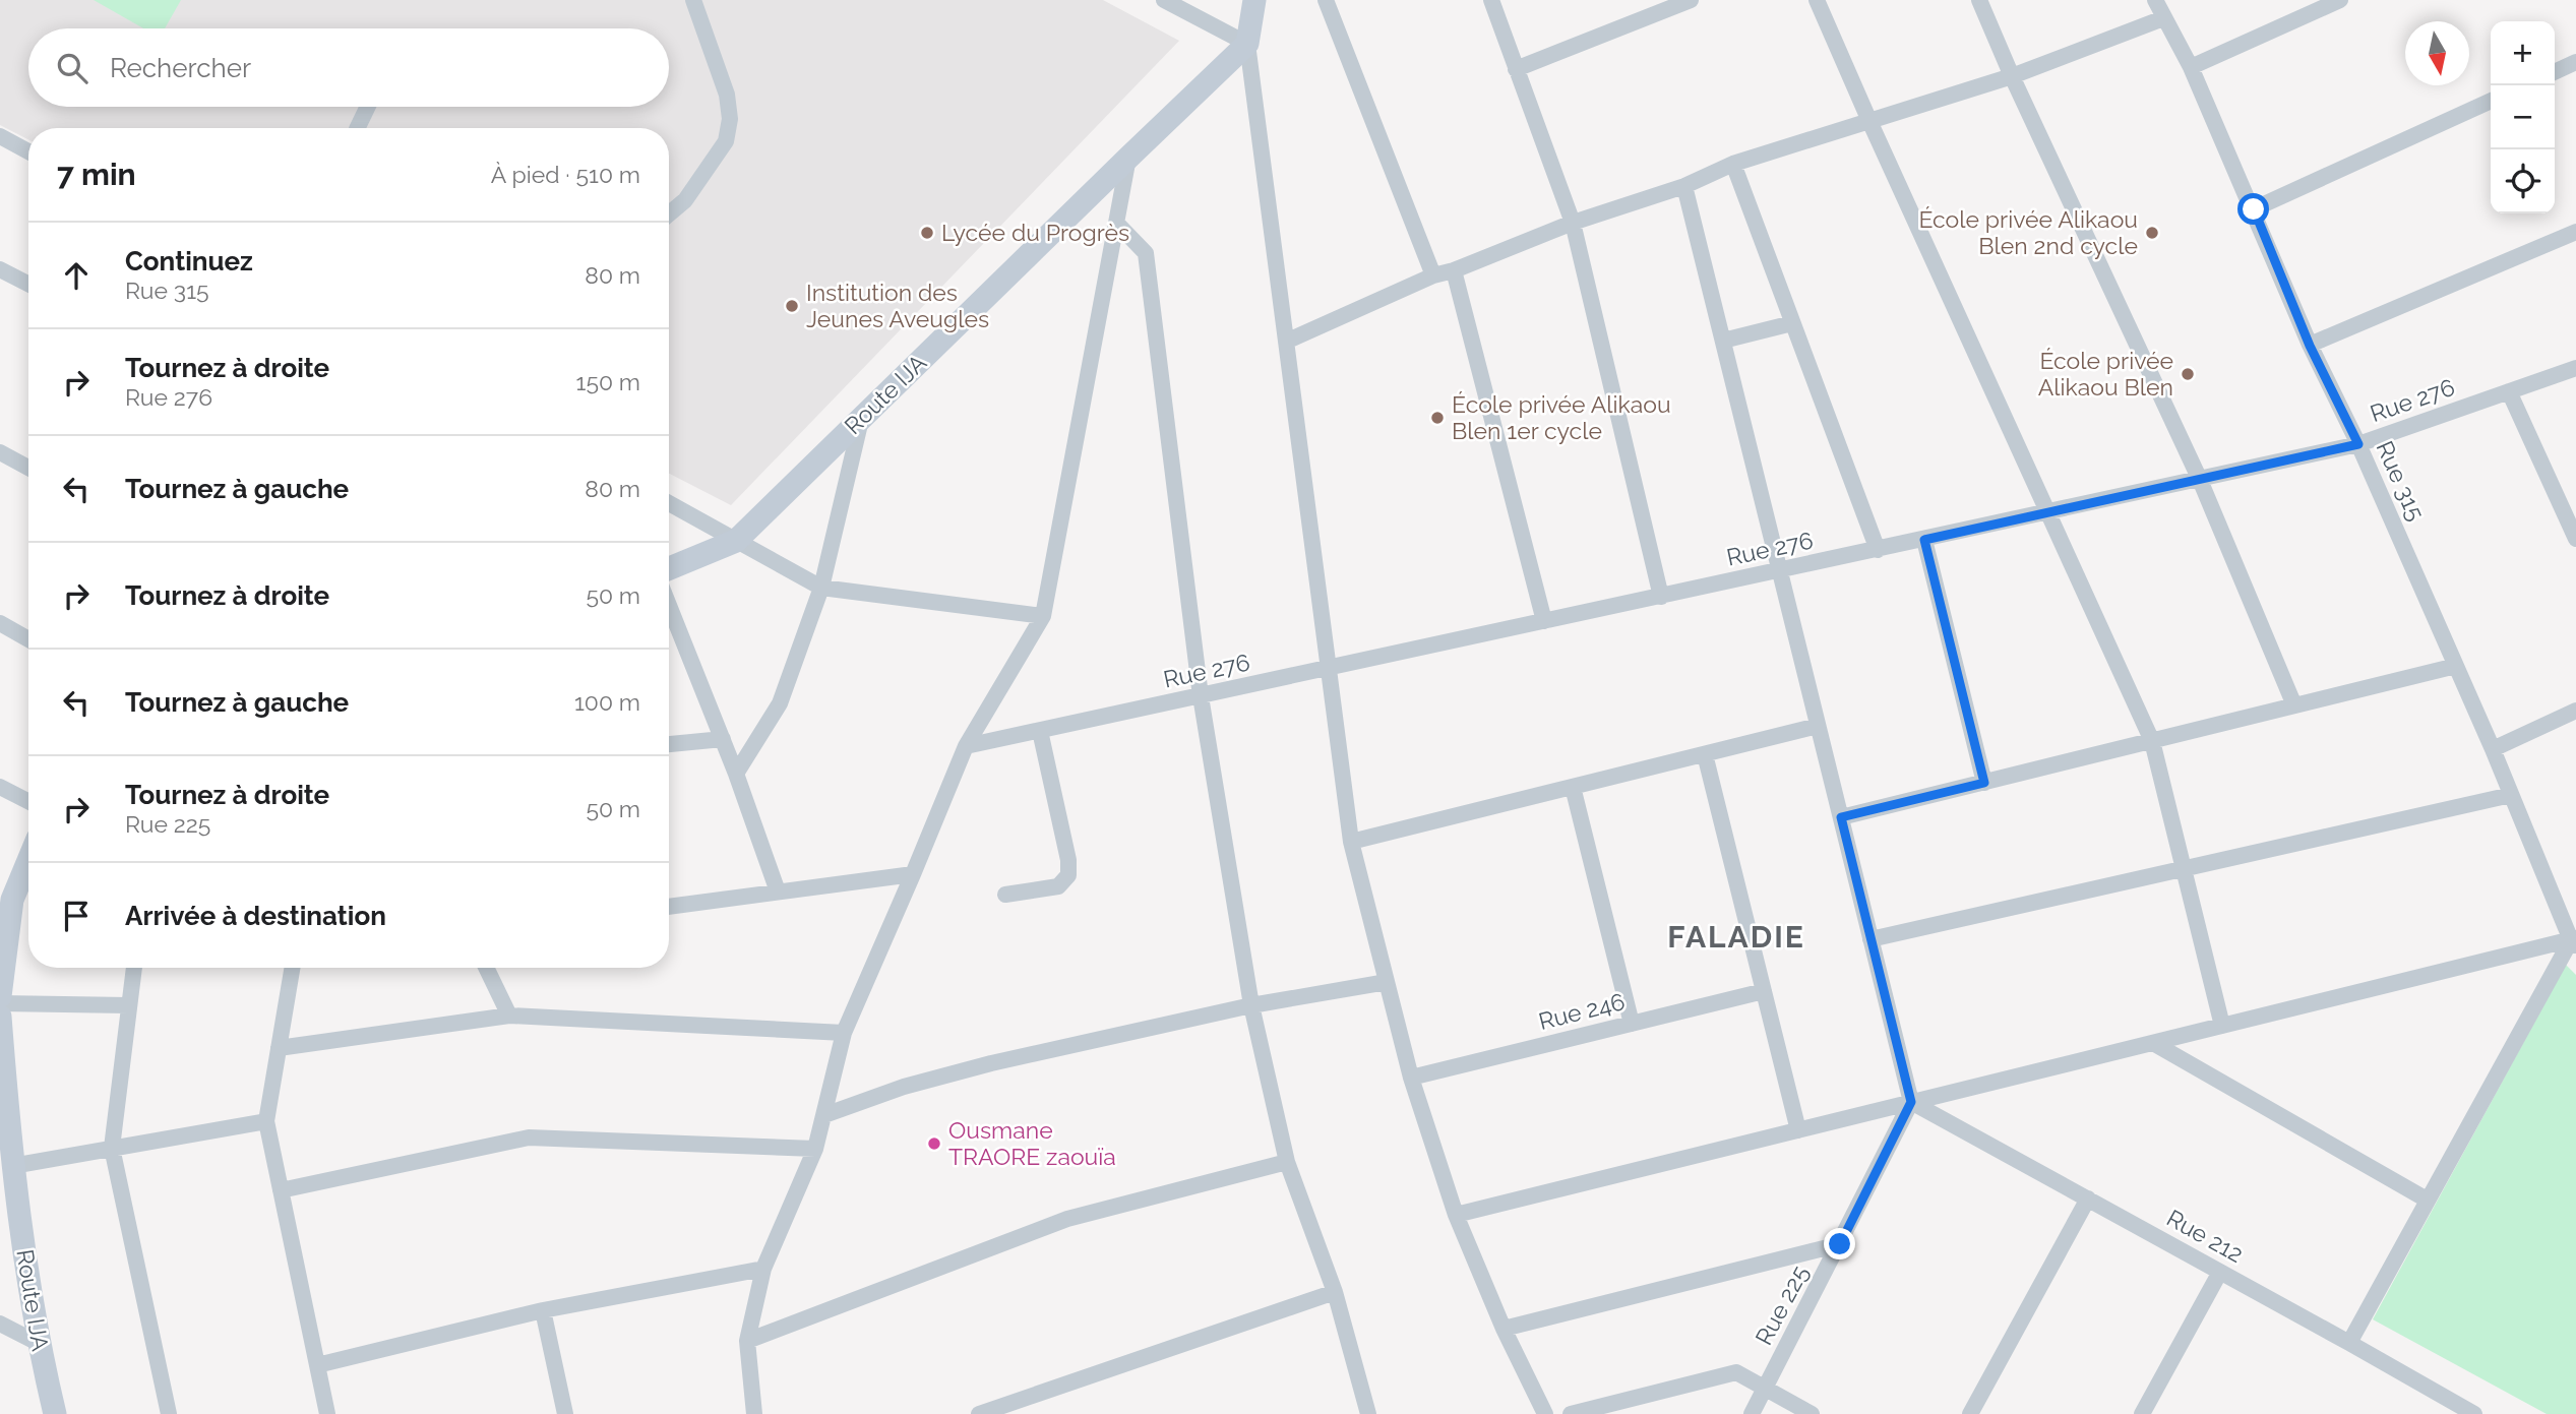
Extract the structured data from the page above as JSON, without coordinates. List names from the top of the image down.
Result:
{
  "streets": {
    "street": [
      "Route IJA",
      "Rue 276",
      "Rue 315",
      "Rue 246",
      "Rue 212",
      "Rue 225"
    ]
  },
  "crossings": [
    ["Rue 276", "Rue 315"],
    ["Rue 212", "Rue 225"]
  ],
  "districts": ["FALADIE"],
  "places": [
    "Lycée du Progrès",
    "École privée Alikaou Blen 2nd cycle",
    "Institution des Jeunes Aveugles",
    "École privée Alikaou Blen",
    "École privée Alikaou Blen 1er cycle",
    "Ousmane TRAORE zaouïa"
  ],
  "north": "bottom",
  "page": {
    "map_buttons": ["+", "−"],
    "search": "Rechercher",
    "heading": ["7 min", "À pied · 510 m"],
    "list": [
      ["Continuez", "Rue 315", "80 m"],
      ["Tournez à droite", "Rue 276", "150 m"],
      ["Tournez à gauche", "80 m"],
      ["Tournez à droite", "50 m"],
      ["Tournez à gauche", "100 m"],
      ["Tournez à droite", "Rue 225", "50 m"],
      "Arrivée à destination"
    ]
  }
}
